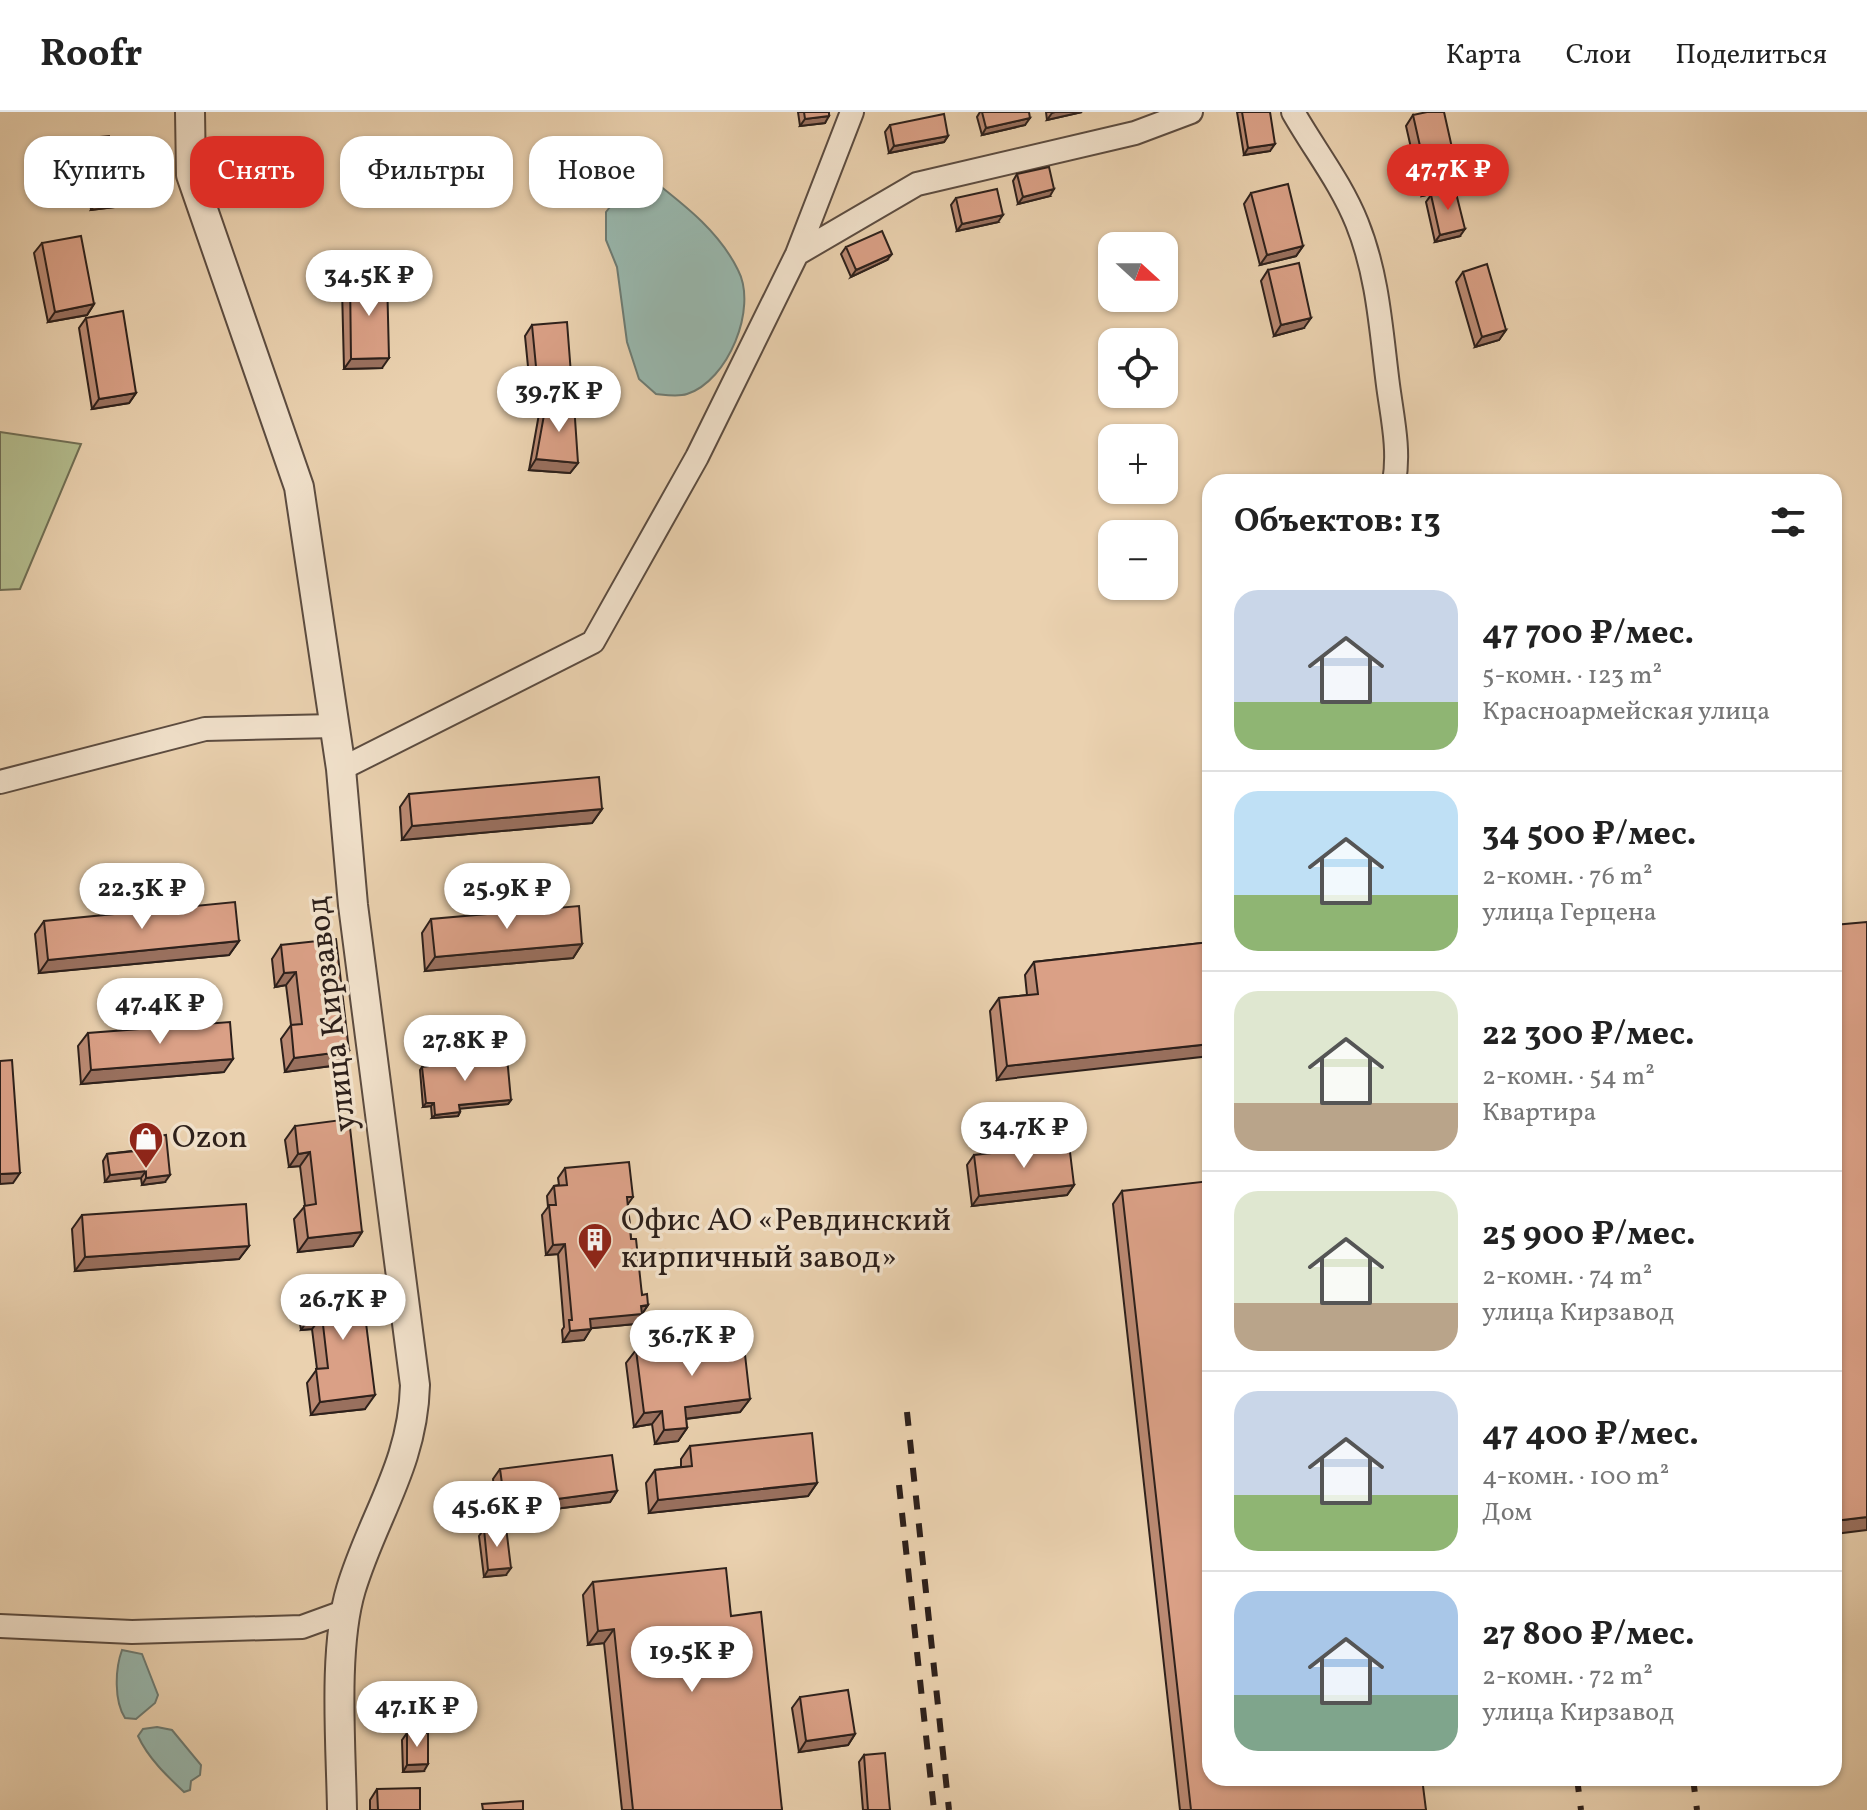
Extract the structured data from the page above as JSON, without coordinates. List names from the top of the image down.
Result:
{
  "streets": {
    "street": ["улица Кирзавод"]
  },
  "places": {
    "shop": ["Ozon"],
    "building": ["Офис АО «Ревдинский кирпичный завод»"]
  },
  "north": "right",
  "page": {
    "header": "Roofr",
    "nav": ["Карта", "Слои", "Поделиться"],
    "chip": [
      "Купить",
      "Снять",
      "Фильтры",
      "Новое"
    ],
    "price": [
      "47.7K ₽",
      "34.5K ₽",
      "39.7K ₽",
      "22.3K ₽",
      "25.9K ₽",
      "47.4K ₽",
      "27.8K ₽",
      "34.7K ₽",
      "26.7K ₽",
      "36.7K ₽",
      "45.6K ₽",
      "19.5K ₽",
      "47.1K ₽"
    ],
    "map_buttons": ["+", "−"],
    "heading": "Объектов: 13",
    "list": [
      {
        "name": "47 700 ₽/мес.",
        "note": "5-комн. · 123 m² · Красноармейская улица"
      },
      {
        "name": "34 500 ₽/мес.",
        "note": "2-комн. · 76 m² · улица Герцена"
      },
      {
        "name": "22 300 ₽/мес.",
        "note": "2-комн. · 54 m² · Квартира"
      },
      {
        "name": "25 900 ₽/мес.",
        "note": "2-комн. · 74 m² · улица Кирзавод"
      },
      {
        "name": "47 400 ₽/мес.",
        "note": "4-комн. · 100 m² · Дом"
      },
      {
        "name": "27 800 ₽/мес.",
        "note": "2-комн. · 72 m² · улица Кирзавод"
      }
    ]
  }
}
